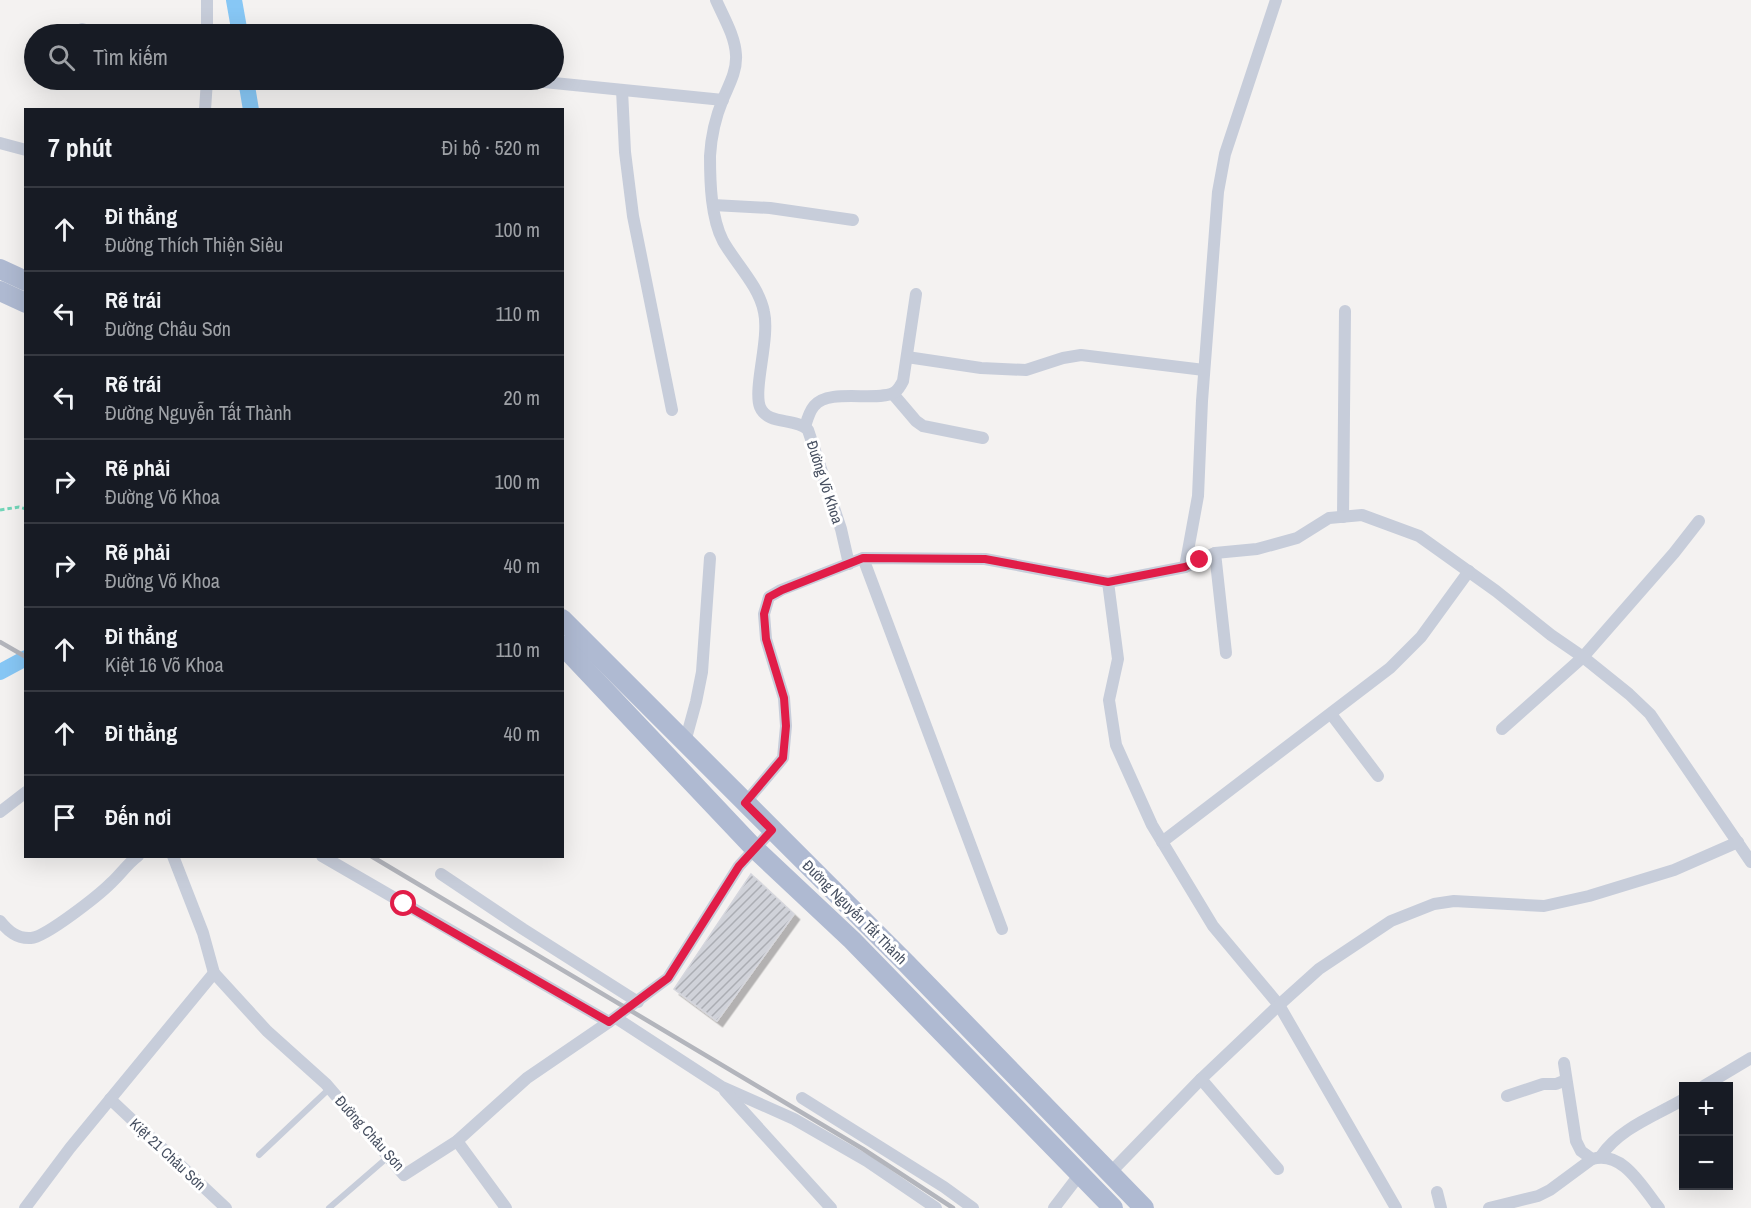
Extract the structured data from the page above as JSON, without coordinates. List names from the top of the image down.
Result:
{
  "streets": {
    "main road": ["Đường Nguyễn Tất Thành"],
    "street": ["Đường Võ Khoa", "Đường Châu Sơn", "Kiệt 21 Châu Sơn"]
  },
  "crossings": [
    ["Đường Nguyễn Tất Thành", "Đường Châu Sơn"]
  ],
  "page": {
    "search": "Tìm kiếm",
    "heading": ["7 phút", "Đi bộ · 520 m"],
    "list": [
      ["Đi thẳng", "Đường Thích Thiện Siêu", "100 m"],
      ["Rẽ trái", "Đường Châu Sơn", "110 m"],
      ["Rẽ trái", "Đường Nguyễn Tất Thành", "20 m"],
      ["Rẽ phải", "Đường Võ Khoa", "100 m"],
      ["Rẽ phải", "Đường Võ Khoa", "40 m"],
      ["Đi thẳng", "Kiệt 16 Võ Khoa", "110 m"],
      ["Đi thẳng", "40 m"],
      "Đến nơi"
    ],
    "map_buttons": ["+", "−"]
  }
}
